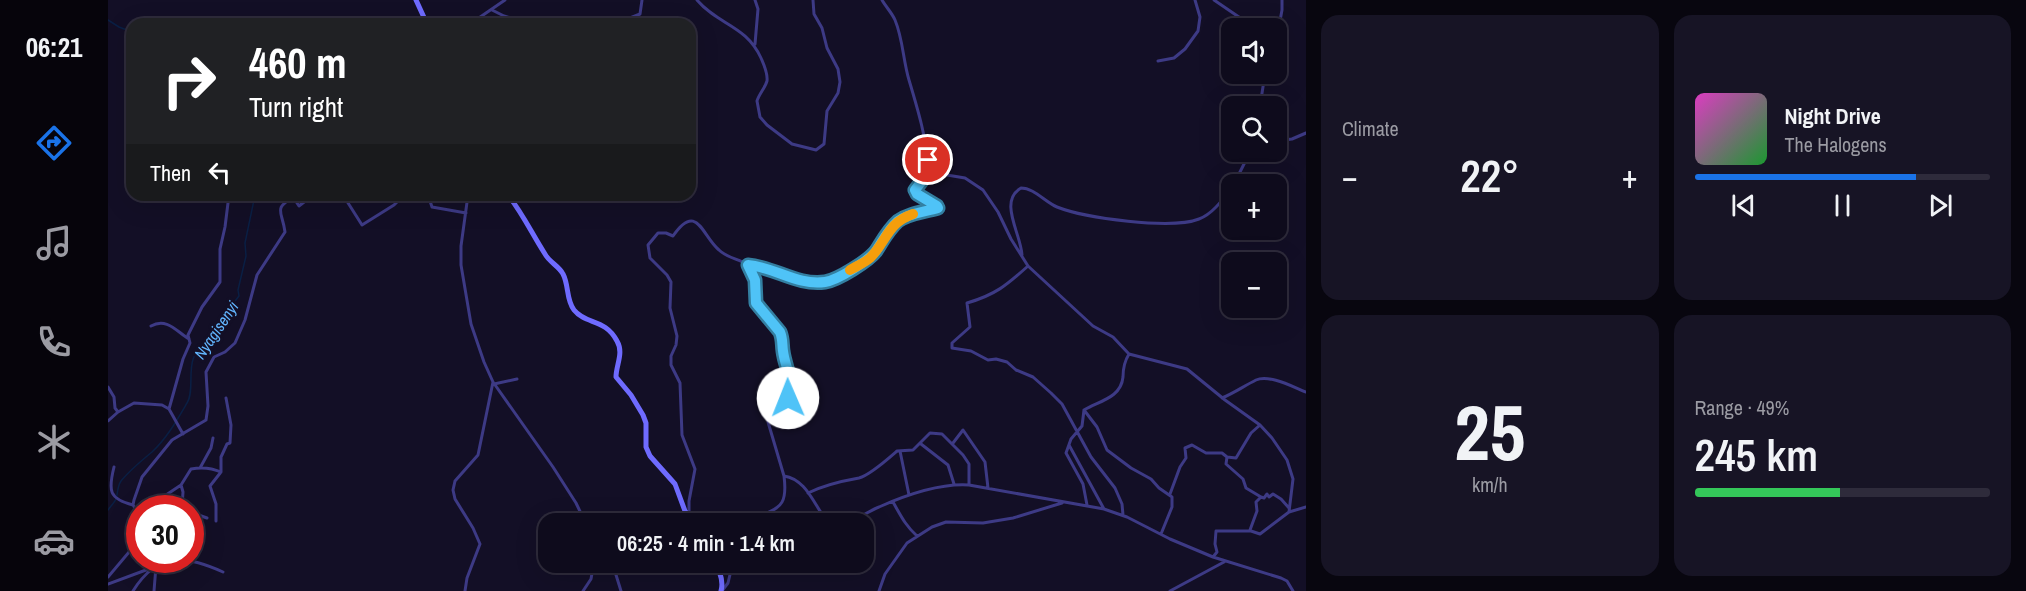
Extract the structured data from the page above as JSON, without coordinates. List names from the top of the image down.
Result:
{
  "water": ["Nyagisenyi"],
  "page": {
    "tabs": "06:21",
    "tile": [
      "Climate",
      ["25", "km/h"],
      ["Range · 49%", "245 km"]
    ],
    "map_buttons": ["+", "−"],
    "turn": ["460 m", "Turn right"],
    "song": ["Night Drive", "The Halogens"],
    "then": "Then",
    "heat": ["−", "22°", "+"],
    "limit": "30",
    "trip": "06:25 · 4 min · 1.4 km"
  }
}
